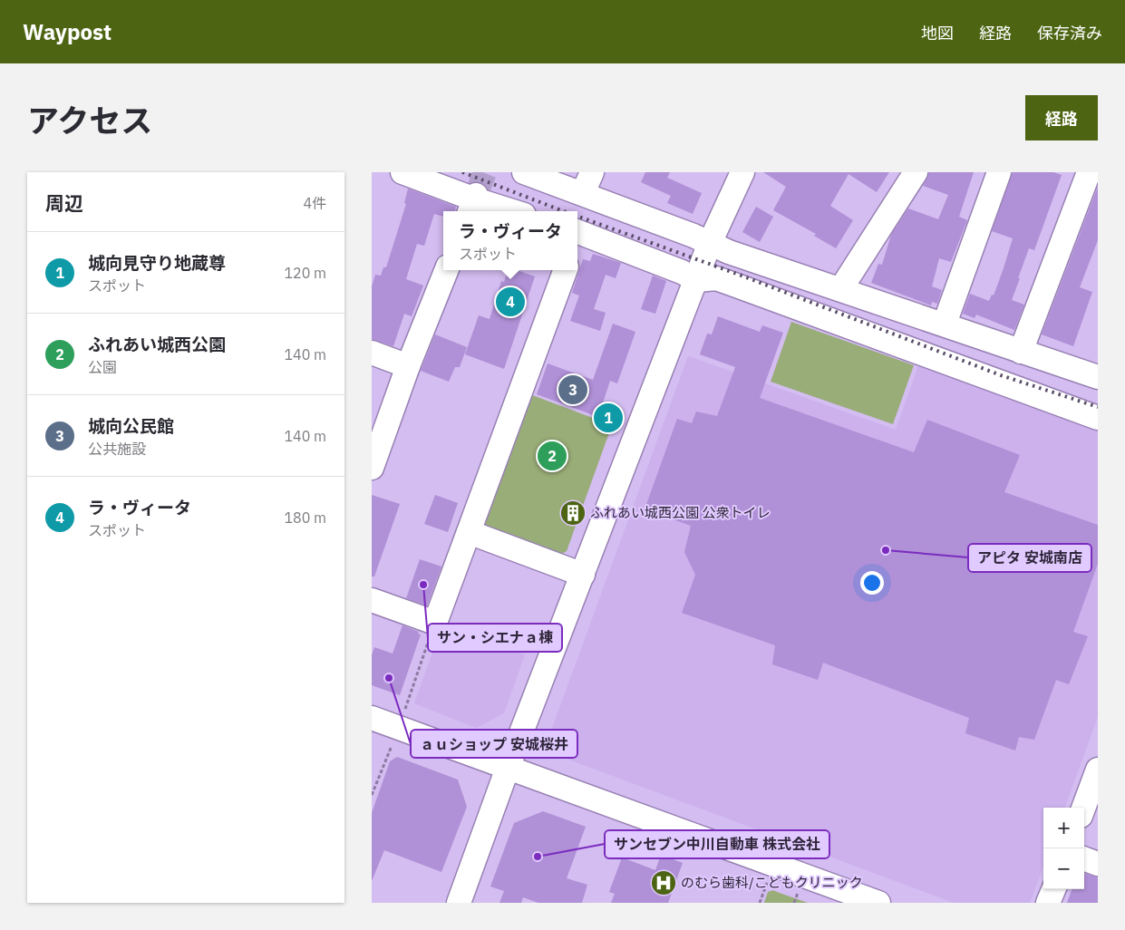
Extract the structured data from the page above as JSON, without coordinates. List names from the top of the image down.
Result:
{
  "places": {
    "building": ["ふれあい城西公園 公衆トイレ"],
    "other": [
      "アピタ 安城南店",
      "サン・シエナａ棟",
      "ａｕショップ 安城桜井",
      "サンセブン中川自動車 株式会社"
    ],
    "hospital": ["のむら歯科/こどもクリニック"]
  },
  "page": {
    "header": "Waypost",
    "nav": ["地図", "経路", "保存済み"],
    "title": "アクセス",
    "buttons": "経路",
    "heading": ["周辺", "4件"],
    "popup": ["ラ・ヴィータ", "スポット"],
    "list": [
      {
        "mark": "1",
        "name": "城向見守り地蔵尊",
        "note": "スポット",
        "value": "120 m"
      },
      {
        "mark": "2",
        "name": "ふれあい城西公園",
        "note": "公園",
        "value": "140 m"
      },
      {
        "mark": "3",
        "name": "城向公民館",
        "note": "公共施設",
        "value": "140 m"
      },
      {
        "mark": "4",
        "name": "ラ・ヴィータ",
        "note": "スポット",
        "value": "180 m"
      }
    ],
    "pins": [
      "4",
      "3",
      "1",
      "2"
    ],
    "map_buttons": ["+", "−"]
  }
}
